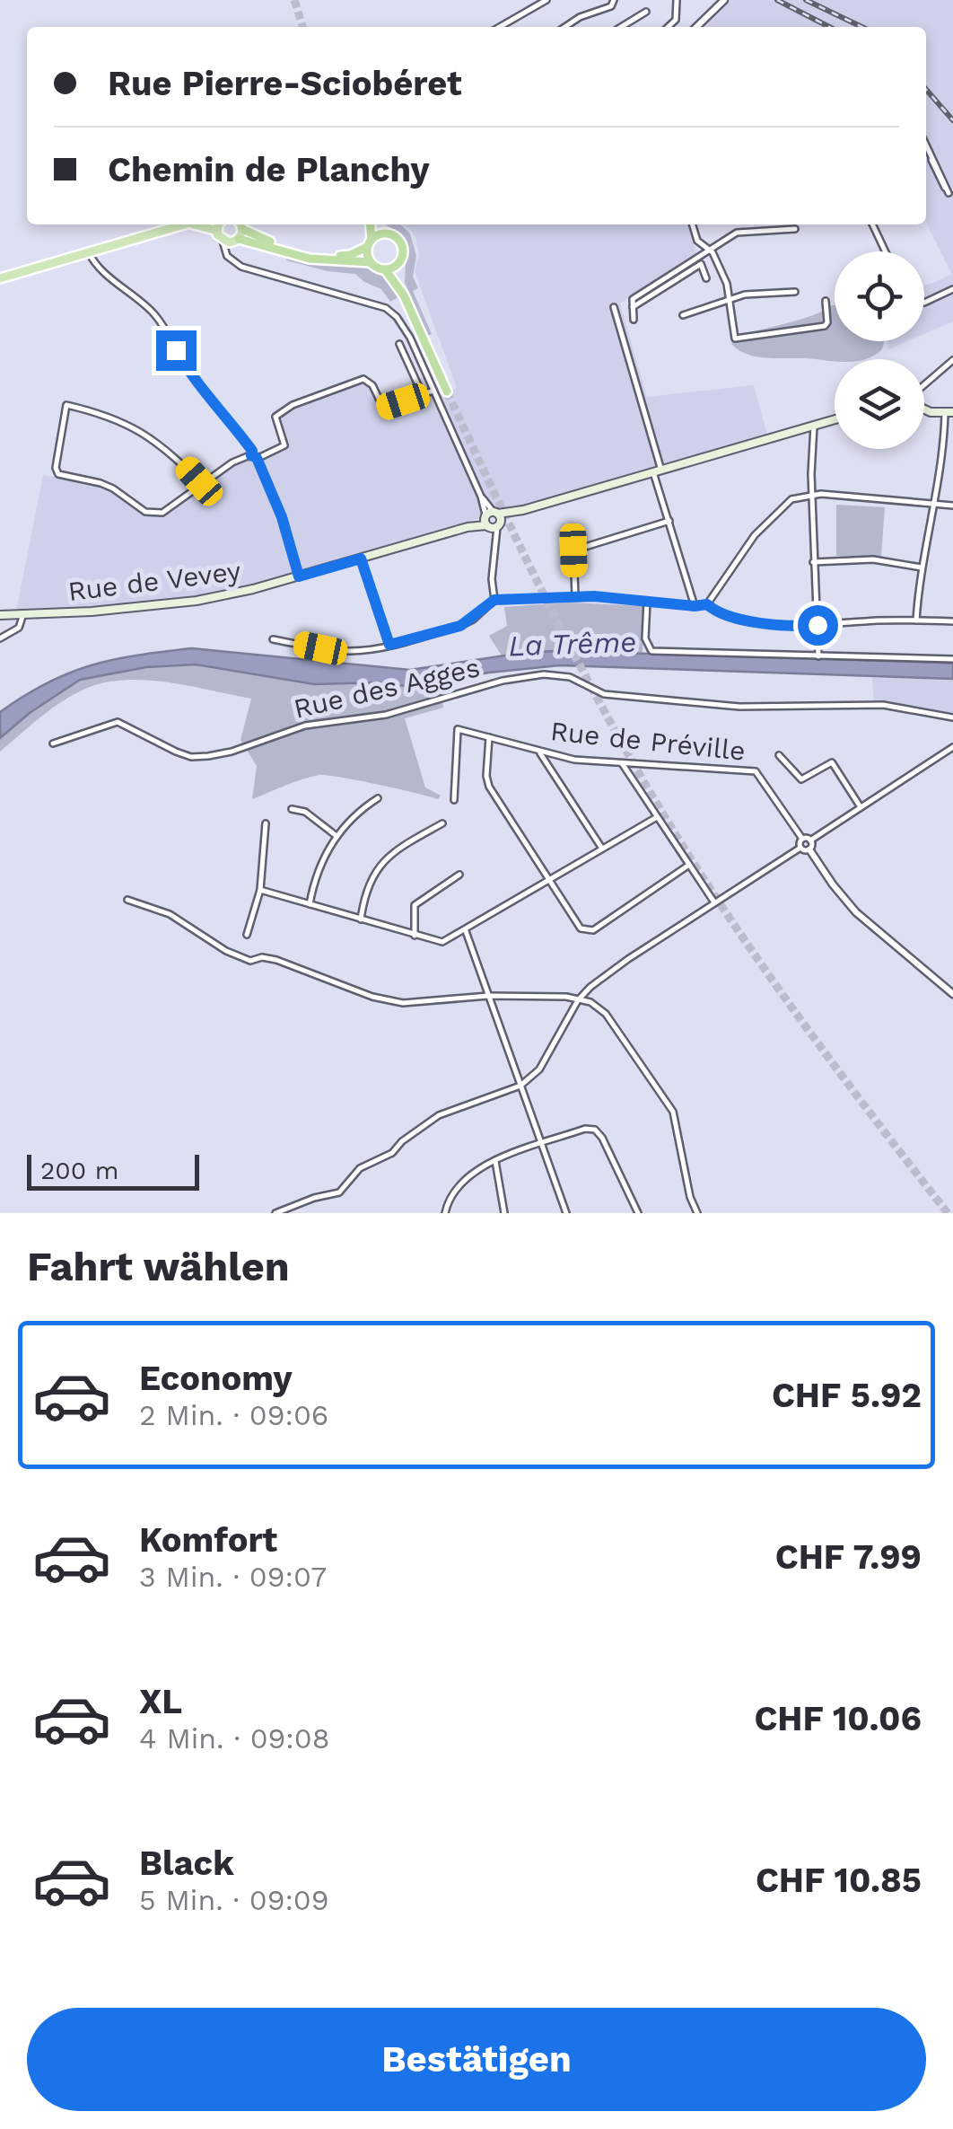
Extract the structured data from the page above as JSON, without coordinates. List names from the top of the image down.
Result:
{
  "streets": {
    "main road": ["Rue de Vevey"],
    "street": ["Rue des Agges", "Rue de Préville"]
  },
  "water": ["La Trême"],
  "scale_bar": "200 m",
  "page": {
    "banner": ["Rue Pierre-Sciobéret", "Chemin de Planchy"],
    "scale": "200 m",
    "heading": "Fahrt wählen",
    "list": [
      {
        "name": "Economy",
        "note": "2 Min. · 09:06",
        "value": "CHF 5.92"
      },
      {
        "name": "Komfort",
        "note": "3 Min. · 09:07",
        "value": "CHF 7.99"
      },
      {
        "name": "XL",
        "note": "4 Min. · 09:08",
        "value": "CHF 10.06"
      },
      {
        "name": "Black",
        "note": "5 Min. · 09:09",
        "value": "CHF 10.85"
      }
    ],
    "buttons": "Bestätigen"
  }
}
